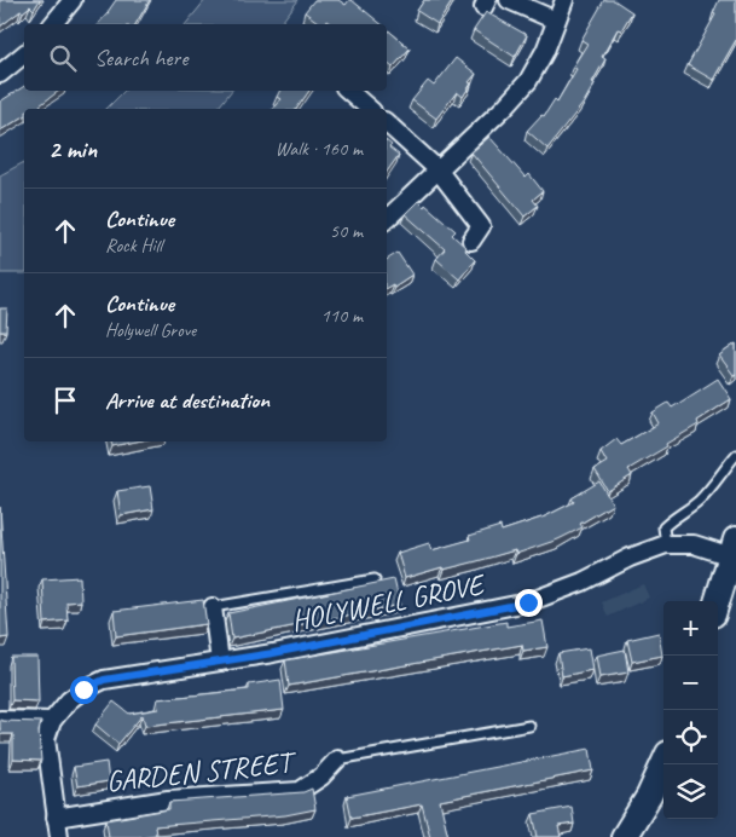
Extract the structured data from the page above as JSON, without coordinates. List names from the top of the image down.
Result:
{
  "streets": {
    "street": ["HOLYWELL GROVE", "GARDEN STREET"]
  },
  "page": {
    "search": "Search here",
    "heading": ["2 min", "Walk · 160 m"],
    "list": [
      ["Continue", "Rock Hill", "50 m"],
      ["Continue", "Holywell Grove", "110 m"],
      "Arrive at destination"
    ],
    "map_buttons": ["+", "−"]
  }
}
